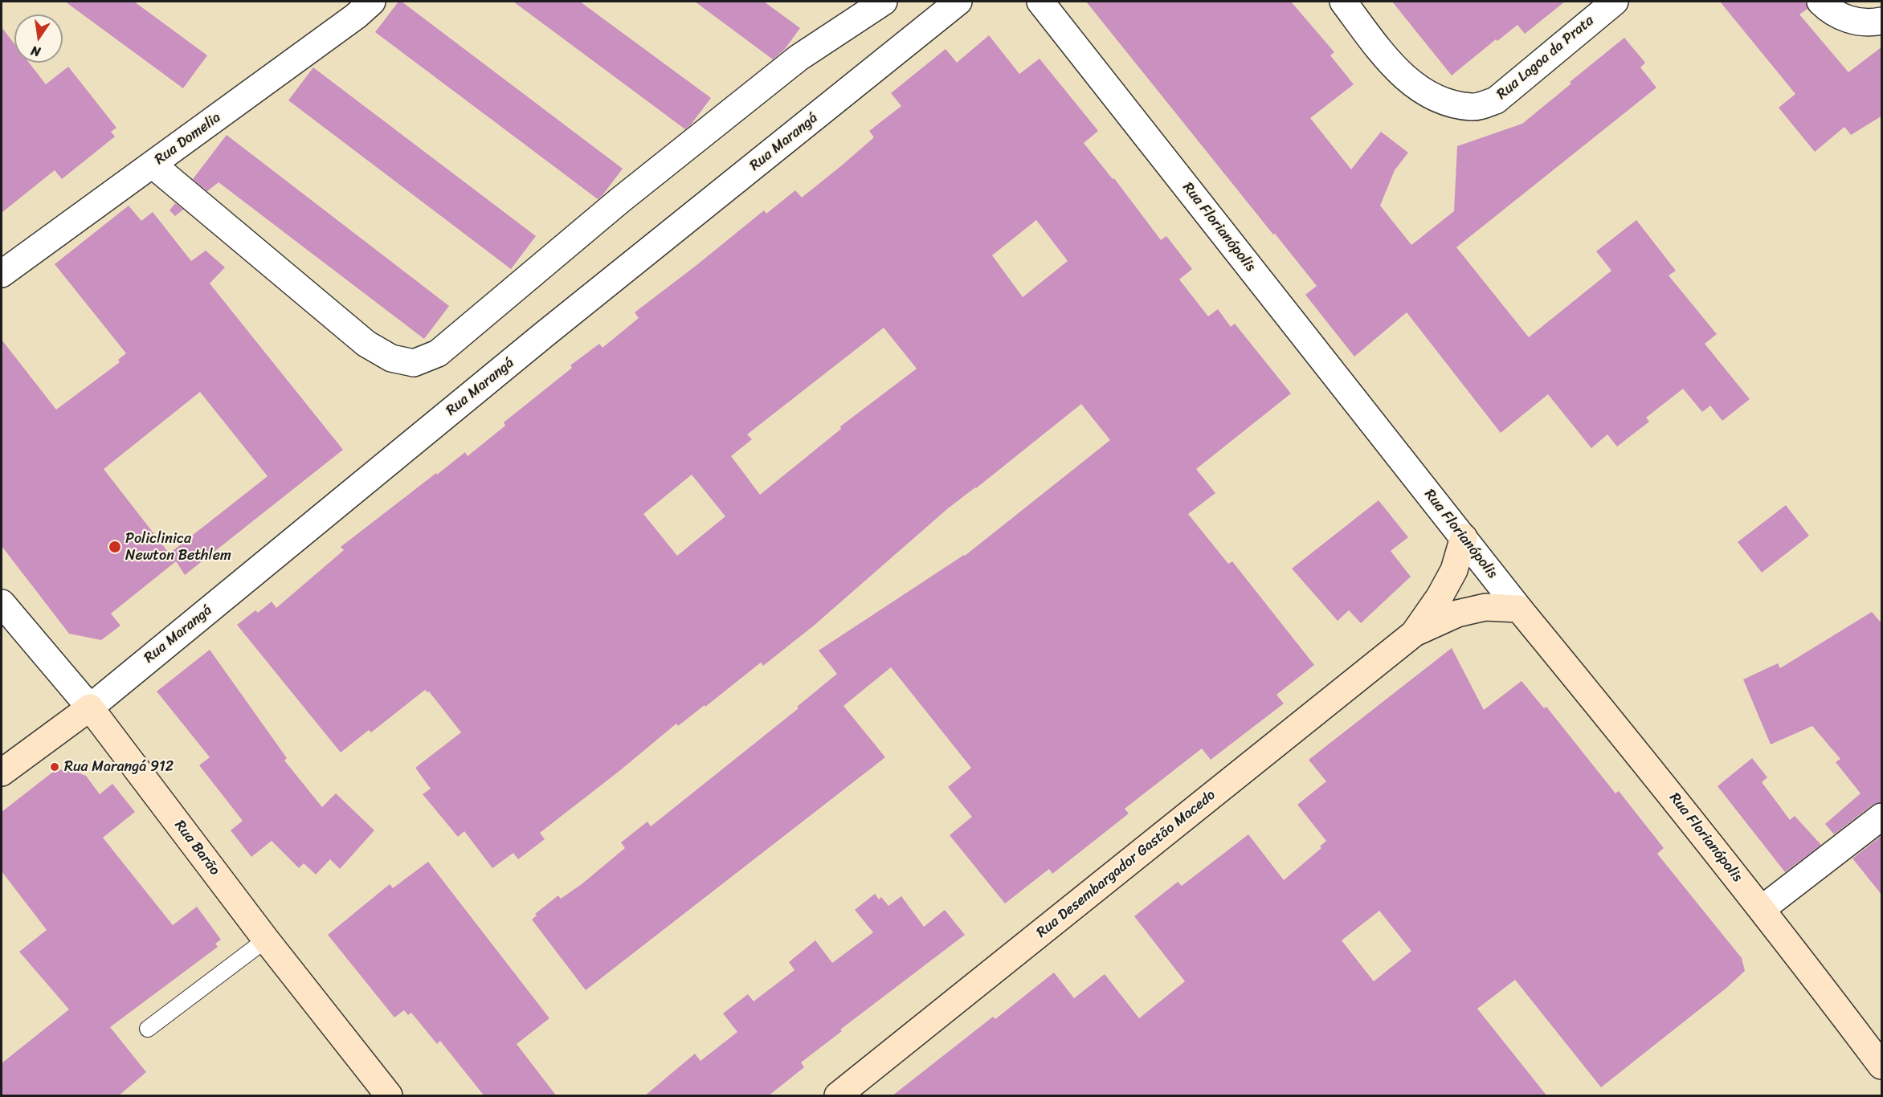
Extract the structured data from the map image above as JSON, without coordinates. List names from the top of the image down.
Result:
{
  "streets": {
    "street": [
      "Rua Lagoa da Prata",
      "Rua Domelia",
      "Rua Marangá",
      "Rua Florianópolis",
      "Rua Barão",
      "Rua Desembargador Gastão Macedo"
    ]
  },
  "crossings": [
    ["Rua Marangá", "Rua Barão"],
    ["Rua Florianópolis", "Rua Desembargador Gastão Macedo"]
  ],
  "places": ["Policlinica Newton Bethlem", "Rua Marangá 912"],
  "north": "bottom"
}
